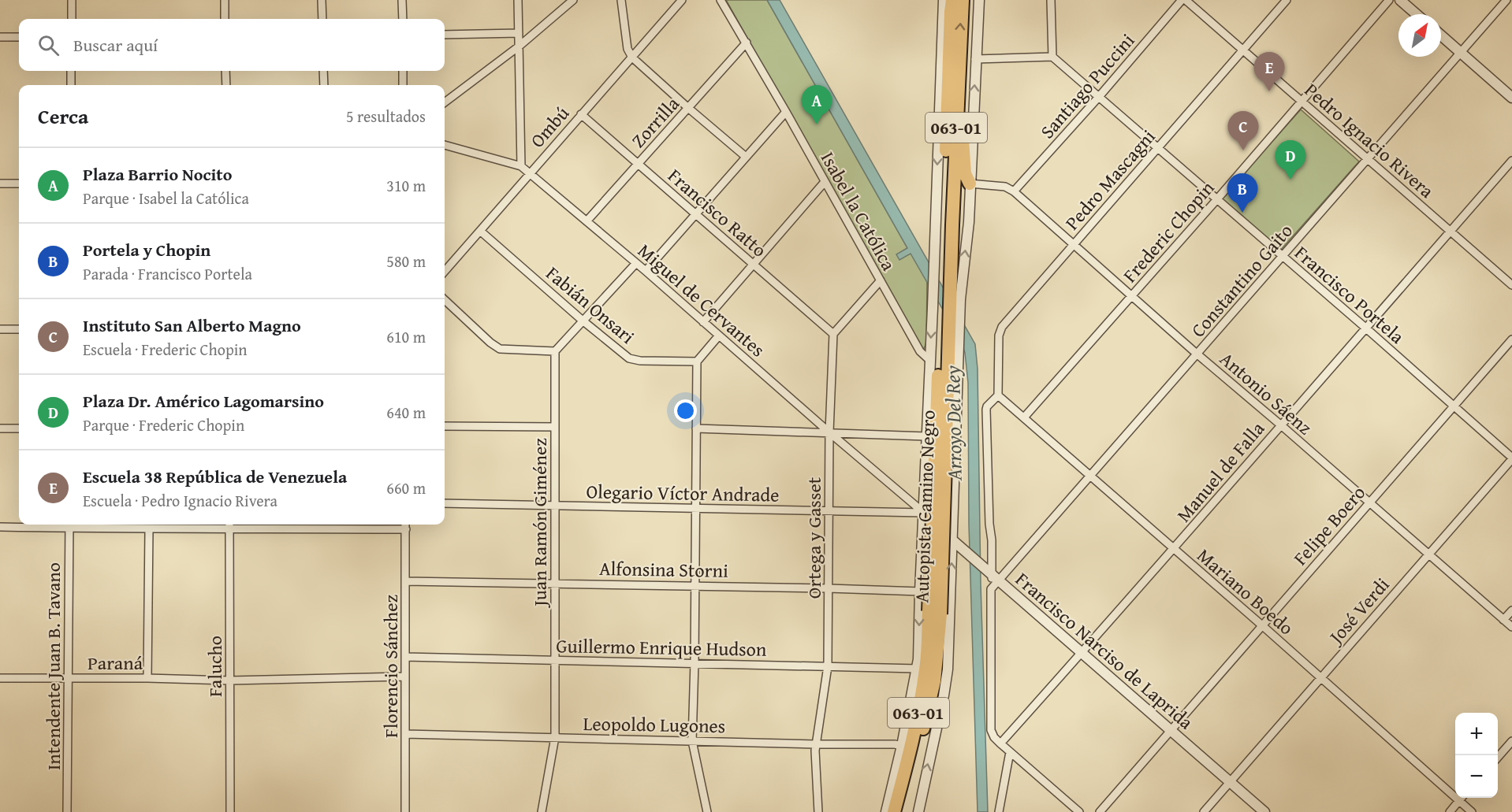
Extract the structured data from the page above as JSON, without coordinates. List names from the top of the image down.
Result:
{
  "streets": {
    "highway": ["063-01", "Autopista Camino Negro"],
    "street": [
      "Santiago Puccini",
      "Zorrilla",
      "Ombú",
      "Pedro Ignacio Rivera",
      "Pedro Mascagni",
      "Isabel la Católica",
      "Francisco Ratto",
      "Frederic Chopin",
      "Constantino Gaito",
      "Francisco Portela",
      "Miguel de Cervantes",
      "Fabián Onsari",
      "Antonio Sáenz",
      "Manuel de Falla",
      "Olegario Víctor Andrade",
      "Juan Ramón Giménez",
      "Felipe Boero",
      "Ortega y Gasset",
      "Alfonsina Storni",
      "Mariano Boedo",
      "José Verdi",
      "Guillermo Enrique Hudson",
      "Francisco Narciso de Laprida",
      "Paraná",
      "Intendente Juan B. Tavano",
      "Falucho",
      "Florencio Sánchez",
      "Leopoldo Lugones"
    ]
  },
  "crossings": [
    ["Santiago Puccini", "Pedro Ignacio Rivera"],
    ["Santiago Puccini", "Francisco Portela"],
    ["Santiago Puccini", "Antonio Sáenz"],
    ["Zorrilla", "Isabel la Católica"],
    ["Zorrilla", "Francisco Ratto"],
    ["Zorrilla", "Miguel de Cervantes"],
    ["Ombú", "Francisco Ratto"],
    ["Ombú", "Miguel de Cervantes"],
    ["Ombú", "Fabián Onsari"],
    ["Pedro Ignacio Rivera", "Pedro Mascagni"],
    ["Pedro Ignacio Rivera", "Frederic Chopin"],
    ["Pedro Ignacio Rivera", "Constantino Gaito"],
    ["Pedro Ignacio Rivera", "Manuel de Falla"],
    ["Pedro Mascagni", "Francisco Portela"],
    ["Pedro Mascagni", "Antonio Sáenz"],
    ["Pedro Mascagni", "Mariano Boedo"],
    ["Francisco Ratto", "Ortega y Gasset"],
    ["Frederic Chopin", "Francisco Portela"],
    ["Frederic Chopin", "Antonio Sáenz"],
    ["Frederic Chopin", "Mariano Boedo"],
    ["Constantino Gaito", "Francisco Portela"],
    ["Constantino Gaito", "Antonio Sáenz"],
    ["Constantino Gaito", "Mariano Boedo"],
    ["Constantino Gaito", "Francisco Narciso de Laprida"],
    ["Francisco Portela", "Manuel de Falla"],
    ["Francisco Portela", "Felipe Boero"],
    ["Francisco Portela", "José Verdi"],
    ["Miguel de Cervantes", "Olegario Víctor Andrade"],
    ["Miguel de Cervantes", "Ortega y Gasset"],
    ["Miguel de Cervantes", "Francisco Narciso de Laprida"],
    ["Antonio Sáenz", "Manuel de Falla"],
    ["Antonio Sáenz", "Felipe Boero"],
    ["Antonio Sáenz", "José Verdi"],
    ["Manuel de Falla", "Mariano Boedo"],
    ["Manuel de Falla", "Francisco Narciso de Laprida"],
    ["Olegario Víctor Andrade", "Juan Ramón Giménez"],
    ["Olegario Víctor Andrade", "Ortega y Gasset"],
    ["Olegario Víctor Andrade", "Francisco Narciso de Laprida"],
    ["Juan Ramón Giménez", "Alfonsina Storni"],
    ["Juan Ramón Giménez", "Guillermo Enrique Hudson"],
    ["Juan Ramón Giménez", "Leopoldo Lugones"],
    ["Felipe Boero", "Mariano Boedo"],
    ["Felipe Boero", "Francisco Narciso de Laprida"],
    ["Ortega y Gasset", "Alfonsina Storni"],
    ["Ortega y Gasset", "Guillermo Enrique Hudson"],
    ["Ortega y Gasset", "Leopoldo Lugones"],
    ["Alfonsina Storni", "Florencio Sánchez"],
    ["Mariano Boedo", "José Verdi"],
    ["José Verdi", "Francisco Narciso de Laprida"],
    ["Guillermo Enrique Hudson", "Florencio Sánchez"],
    ["Paraná", "Intendente Juan B. Tavano"],
    ["Paraná", "Falucho"],
    ["Florencio Sánchez", "Leopoldo Lugones"]
  ],
  "water": ["Arroyo Del Rey"],
  "north": "top right",
  "page": {
    "search": "Buscar aquí",
    "pins": [
      "E",
      "A",
      "C",
      "D",
      "B"
    ],
    "heading": ["Cerca", "5 resultados"],
    "list": [
      {
        "mark": "A",
        "name": "Plaza Barrio Nocito",
        "note": "Parque · Isabel la Católica",
        "value": "310 m"
      },
      {
        "mark": "B",
        "name": "Portela y Chopin",
        "note": "Parada · Francisco Portela",
        "value": "580 m"
      },
      {
        "mark": "C",
        "name": "Instituto San Alberto Magno",
        "note": "Escuela · Frederic Chopin",
        "value": "610 m"
      },
      {
        "mark": "D",
        "name": "Plaza Dr. Américo Lagomarsino",
        "note": "Parque · Frederic Chopin",
        "value": "640 m"
      },
      {
        "mark": "E",
        "name": "Escuela 38 República de Venezuela",
        "note": "Escuela · Pedro Ignacio Rivera",
        "value": "660 m"
      }
    ],
    "map_buttons": ["+", "−"]
  }
}
